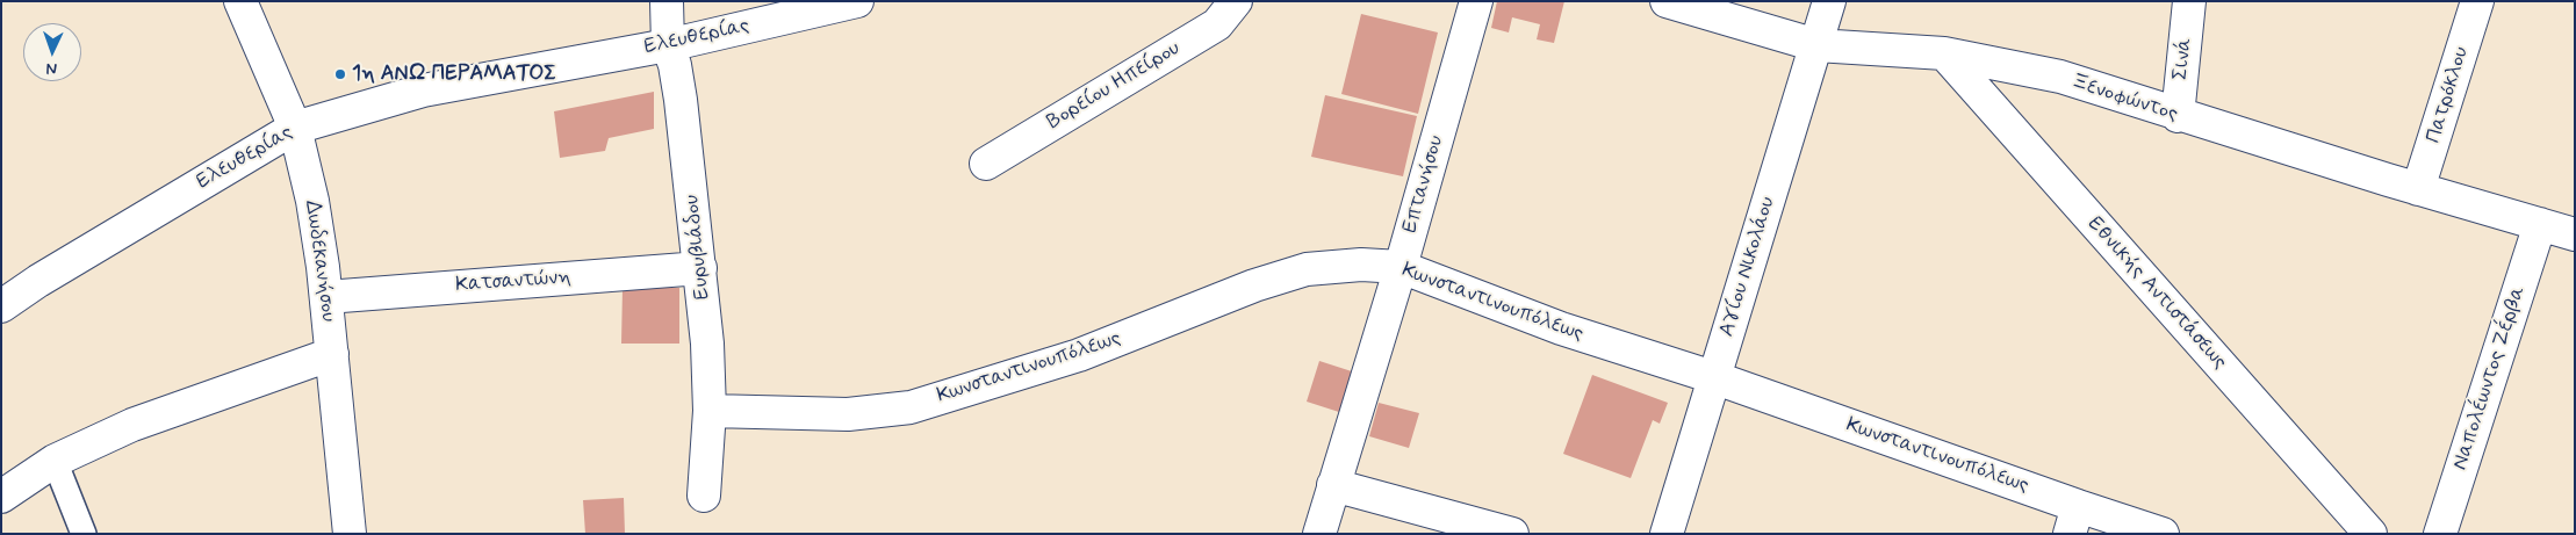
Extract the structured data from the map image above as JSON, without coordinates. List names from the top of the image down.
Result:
{
  "streets": {
    "street": [
      "Ελευθερίας",
      "Σινά",
      "Βορείου Ηπείρου",
      "Πατρόκλου",
      "Ξενοφώντος",
      "Επτανήσου",
      "Ευρυβιάδου",
      "Δωδεκανήσου",
      "Αγίου Νικολάου",
      "Κατσαντώνη",
      "Εθνικής Αντιστάσεως",
      "Κωνσταντινουπόλεως",
      "Ναπολέωντος Ζέρβα"
    ]
  },
  "crossings": [
    ["Ελευθερίας", "Ευρυβιάδου"],
    ["Ελευθερίας", "Δωδεκανήσου"],
    ["Σινά", "Ξενοφώντος"],
    ["Πατρόκλου", "Ξενοφώντος"],
    ["Ξενοφώντος", "Αγίου Νικολάου"],
    ["Ξενοφώντος", "Εθνικής Αντιστάσεως"],
    ["Ξενοφώντος", "Ναπολέωντος Ζέρβα"],
    ["Επτανήσου", "Κωνσταντινουπόλεως"],
    ["Ευρυβιάδου", "Κατσαντώνη"],
    ["Ευρυβιάδου", "Κωνσταντινουπόλεως"],
    ["Δωδεκανήσου", "Κατσαντώνη"],
    ["Αγίου Νικολάου", "Κωνσταντινουπόλεως"]
  ],
  "places": ["1η ΑΝΩ ΠΕΡΑΜΑΤΟΣ"],
  "north": "bottom"
}
